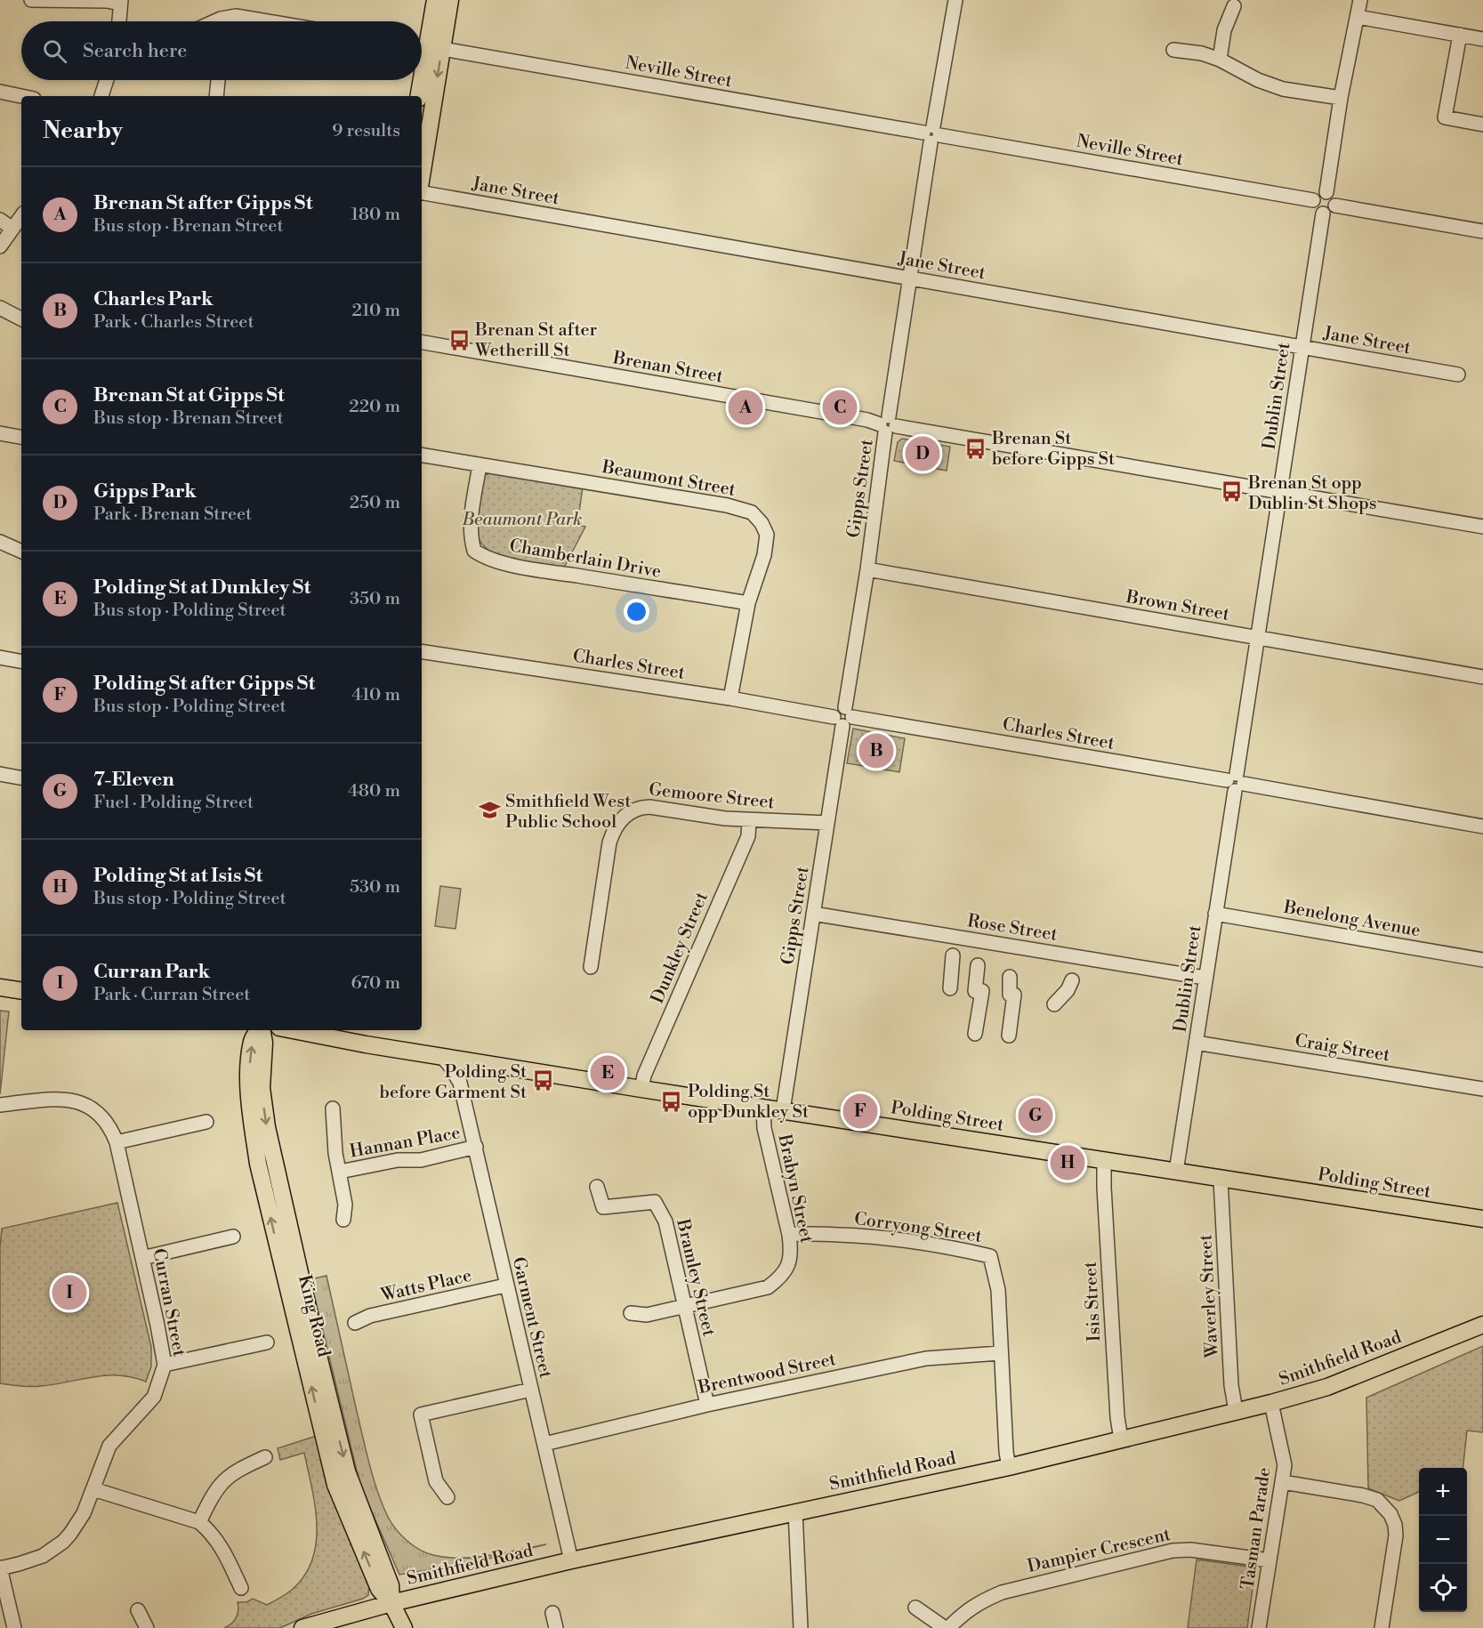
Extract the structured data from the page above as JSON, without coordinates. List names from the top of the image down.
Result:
{
  "streets": {
    "main road": ["Polding Street", "King Road", "Smithfield Road"],
    "street": [
      "Neville Street",
      "Jane Street",
      "Brenan Street",
      "Dublin Street",
      "Beaumont Street",
      "Gipps Street",
      "Chamberlain Drive",
      "Brown Street",
      "Charles Street",
      "Gemoore Street",
      "Benelong Avenue",
      "Rose Street",
      "Dunkley Street",
      "Craig Street",
      "Hannan Place",
      "Brabyn Street",
      "Corryong Street",
      "Bramley Street",
      "Watts Place",
      "Waverley Street",
      "Isis Street",
      "Curran Street",
      "Garment Street",
      "Brentwood Street",
      "Tasman Parade",
      "Dampier Crescent"
    ]
  },
  "crossings": [
    ["Neville Street", "Dublin Street"],
    ["Neville Street", "Gipps Street"],
    ["Jane Street", "Dublin Street"],
    ["Jane Street", "Gipps Street"],
    ["Brenan Street", "Dublin Street"],
    ["Brenan Street", "Gipps Street"],
    ["Dublin Street", "Brown Street"],
    ["Dublin Street", "Charles Street"],
    ["Dublin Street", "Benelong Avenue"],
    ["Dublin Street", "Rose Street"],
    ["Dublin Street", "Craig Street"],
    ["Dublin Street", "Polding Street"],
    ["Beaumont Street", "Chamberlain Drive"],
    ["Beaumont Street", "Charles Street"],
    ["Gipps Street", "Brown Street"],
    ["Gipps Street", "Charles Street"],
    ["Gipps Street", "Gemoore Street"],
    ["Gipps Street", "Rose Street"],
    ["Gipps Street", "Polding Street"],
    ["Gemoore Street", "Dunkley Street"],
    ["Dunkley Street", "Polding Street"],
    ["Polding Street", "Brabyn Street"],
    ["Polding Street", "Waverley Street"],
    ["Polding Street", "Isis Street"],
    ["Polding Street", "Garment Street"],
    ["Hannan Place", "Garment Street"],
    ["Brabyn Street", "Corryong Street"],
    ["Brabyn Street", "Bramley Street"],
    ["Corryong Street", "Smithfield Road"],
    ["Corryong Street", "Brentwood Street"],
    ["Bramley Street", "Brentwood Street"],
    ["Watts Place", "Garment Street"],
    ["Waverley Street", "Smithfield Road"],
    ["Isis Street", "Smithfield Road"],
    ["King Road", "Smithfield Road"],
    ["Garment Street", "Smithfield Road"],
    ["Garment Street", "Brentwood Street"],
    ["Smithfield Road", "Tasman Parade"],
    ["Tasman Parade", "Dampier Crescent"]
  ],
  "parks": ["Beaumont Park"],
  "places": {
    "bus stop": [
      "Brenan St after Wetherill St",
      "Brenan St before Gipps St",
      "Brenan St opp Dublin St Shops",
      "Polding St before Garment St",
      "Polding St opp Dunkley St"
    ],
    "school or university": ["Smithfield West Public School"]
  },
  "page": {
    "search": "Search here",
    "heading": ["Nearby", "9 results"],
    "list": [
      {
        "mark": "A",
        "name": "Brenan St after Gipps St",
        "note": "Bus stop · Brenan Street",
        "value": "180 m"
      },
      {
        "mark": "B",
        "name": "Charles Park",
        "note": "Park · Charles Street",
        "value": "210 m"
      },
      {
        "mark": "C",
        "name": "Brenan St at Gipps St",
        "note": "Bus stop · Brenan Street",
        "value": "220 m"
      },
      {
        "mark": "D",
        "name": "Gipps Park",
        "note": "Park · Brenan Street",
        "value": "250 m"
      },
      {
        "mark": "E",
        "name": "Polding St at Dunkley St",
        "note": "Bus stop · Polding Street",
        "value": "350 m"
      },
      {
        "mark": "F",
        "name": "Polding St after Gipps St",
        "note": "Bus stop · Polding Street",
        "value": "410 m"
      },
      {
        "mark": "G",
        "name": "7-Eleven",
        "note": "Fuel · Polding Street",
        "value": "480 m"
      },
      {
        "mark": "H",
        "name": "Polding St at Isis St",
        "note": "Bus stop · Polding Street",
        "value": "530 m"
      },
      {
        "mark": "I",
        "name": "Curran Park",
        "note": "Park · Curran Street",
        "value": "670 m"
      }
    ],
    "pins": [
      "A",
      "C",
      "D",
      "B",
      "E",
      "F",
      "G",
      "H",
      "I"
    ],
    "map_buttons": ["+", "−"]
  }
}
